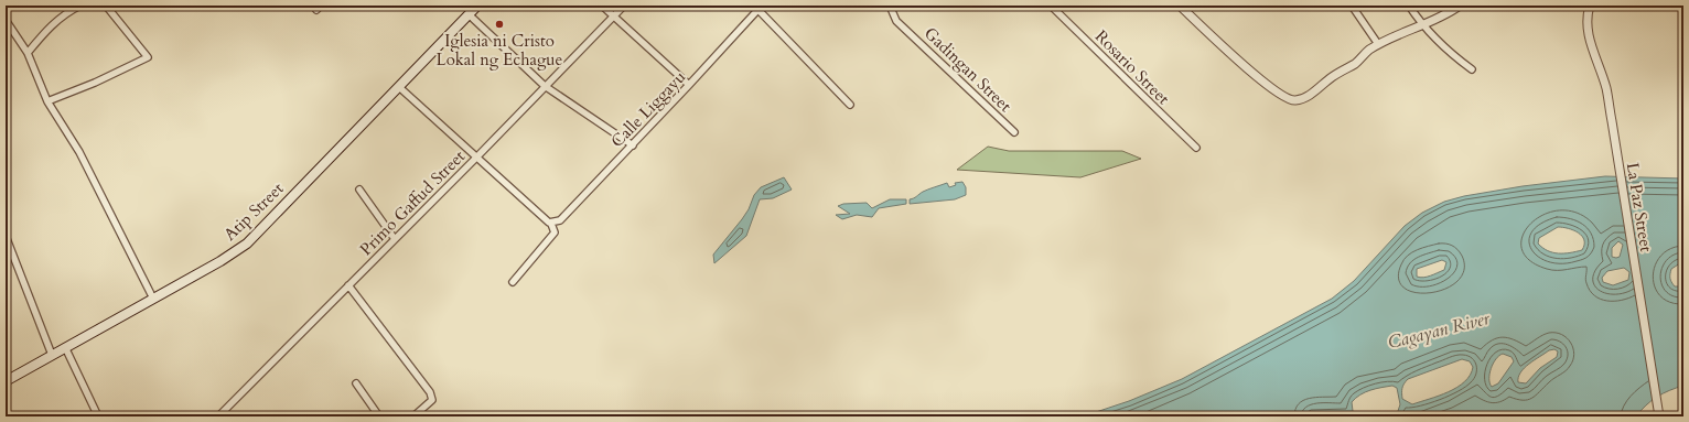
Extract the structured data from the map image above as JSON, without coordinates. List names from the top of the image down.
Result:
{
  "streets": {
    "main road": ["Atip Street"],
    "street": [
      "Rosario Street",
      "Gadingan Street",
      "Calle Liggayu",
      "Primo Gaffud Street",
      "La Paz Street"
    ]
  },
  "water": ["Cagayan River"],
  "places": ["Iglesia ni Cristo Lokal ng Echague"]
}
